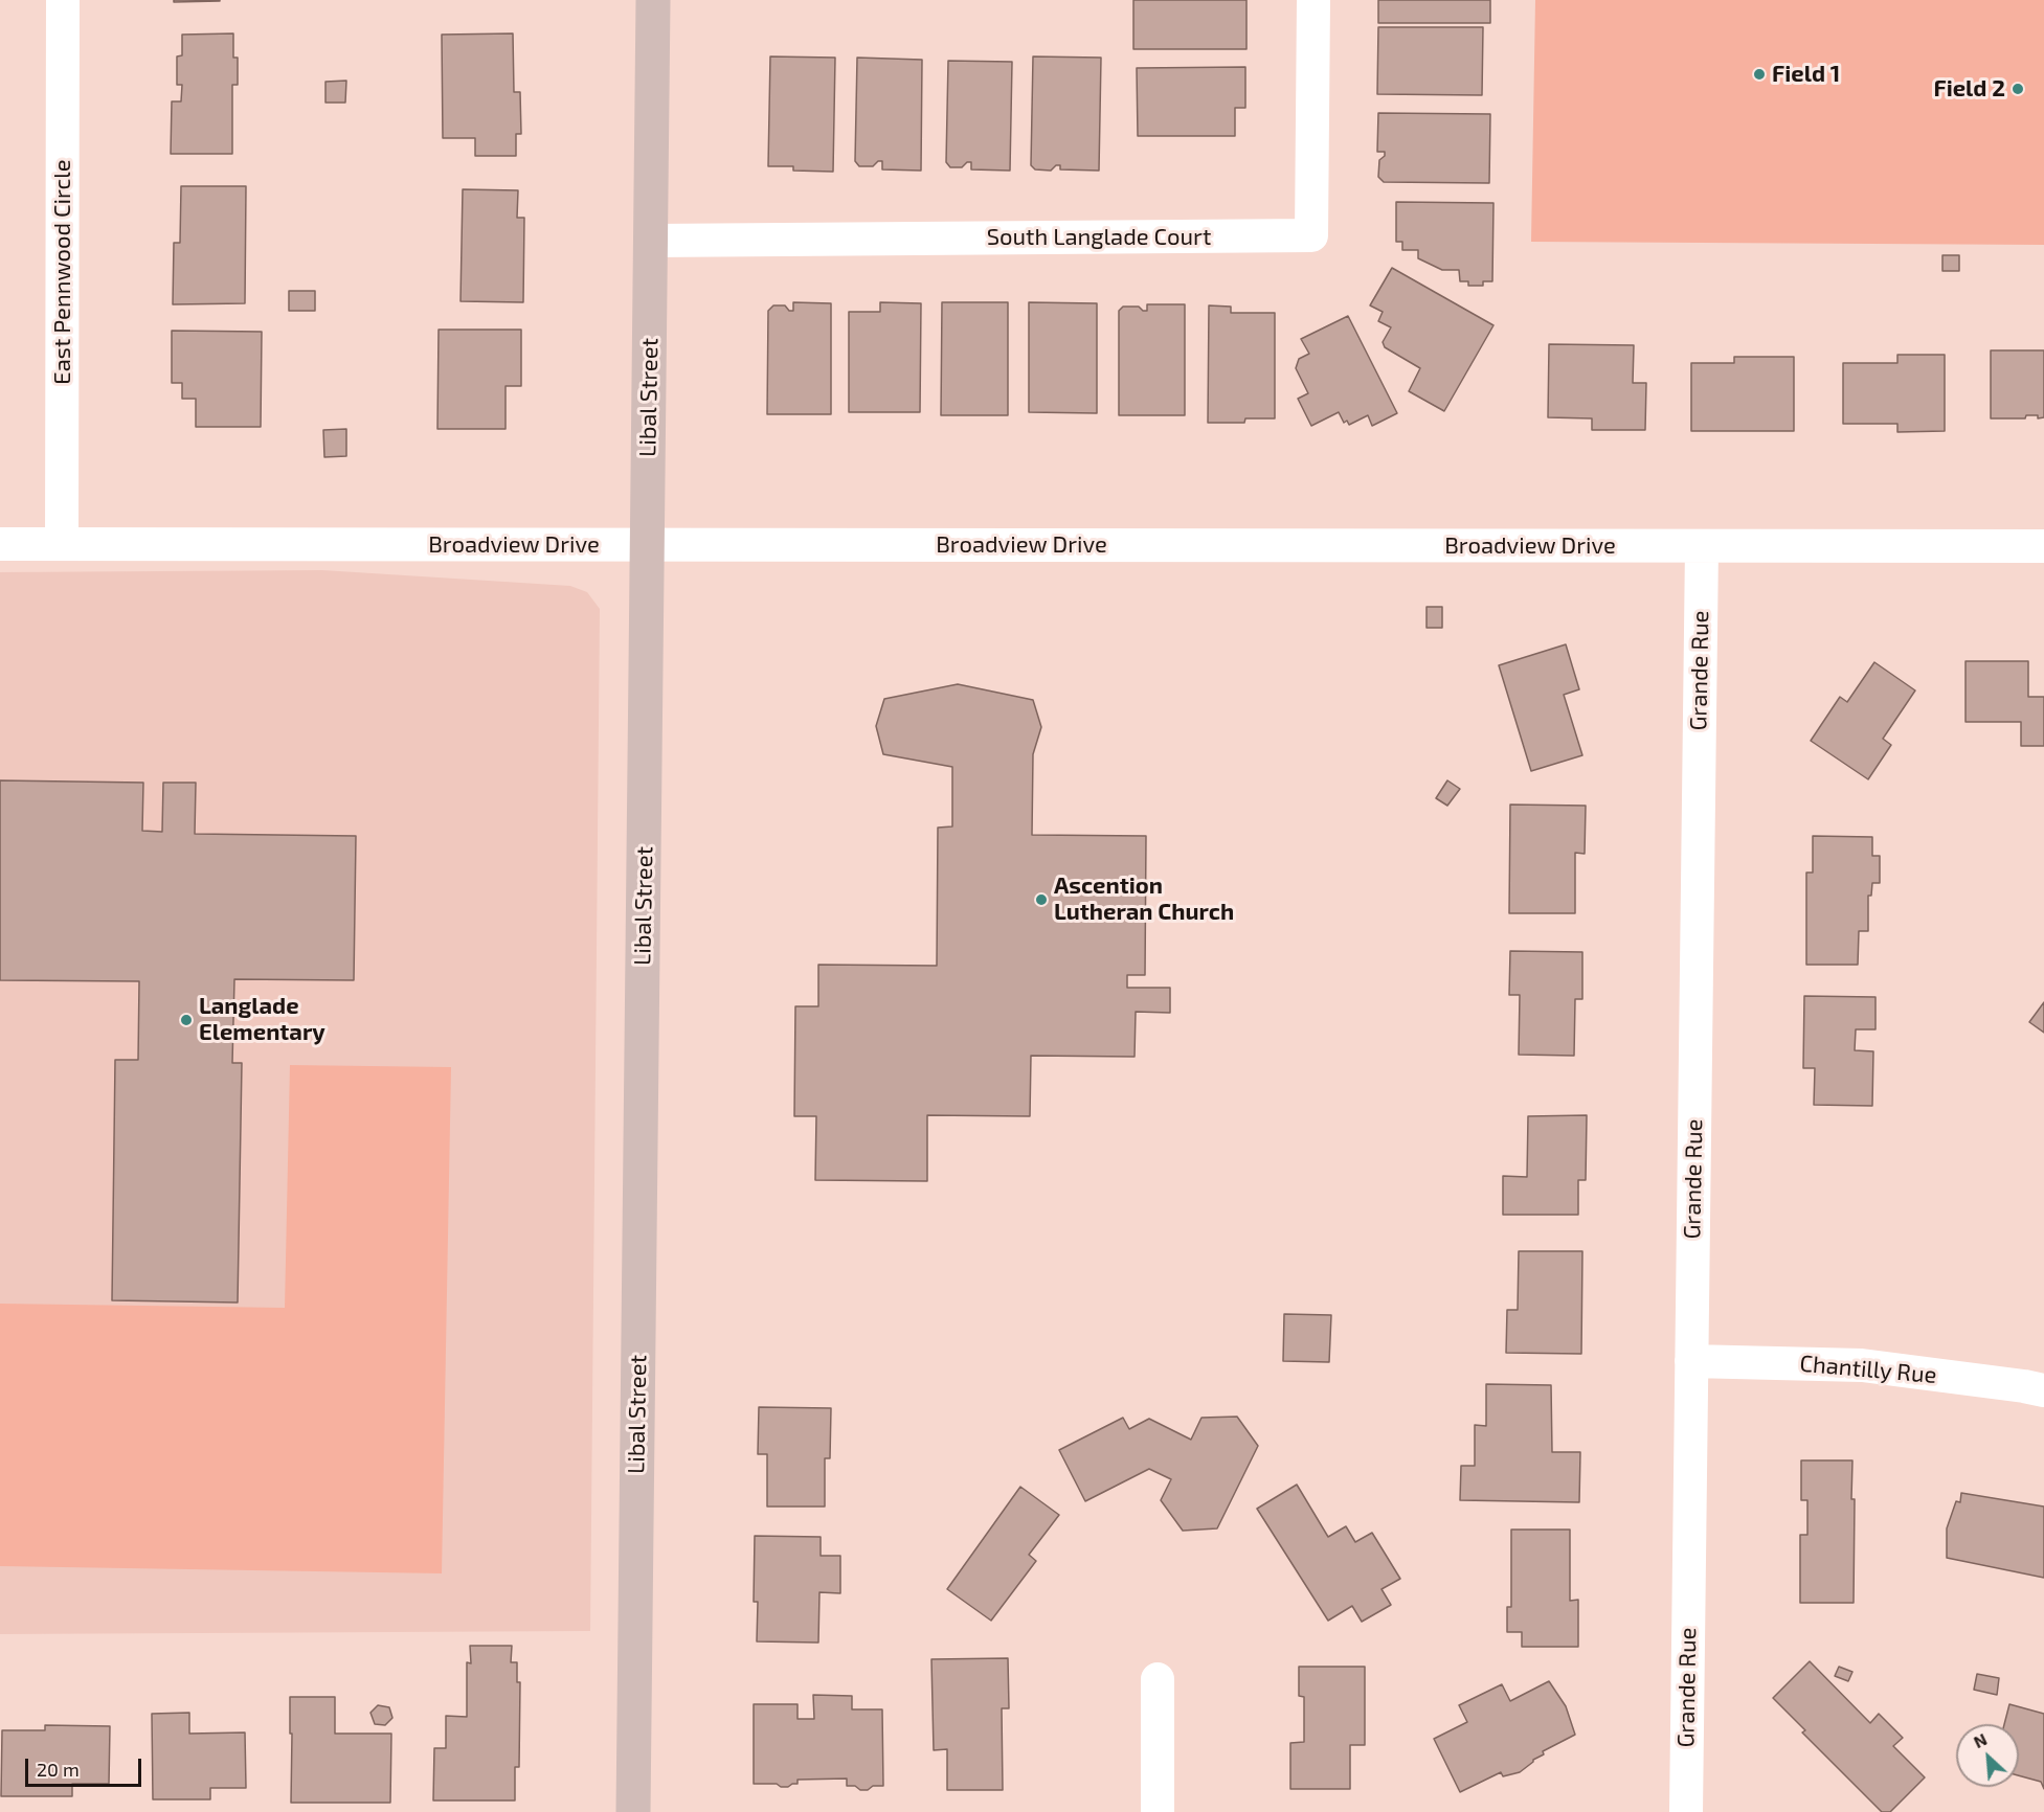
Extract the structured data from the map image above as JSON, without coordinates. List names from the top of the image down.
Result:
{
  "streets": {
    "street": [
      "South Langlade Court",
      "East Pennwood Circle",
      "Libal Street",
      "Broadview Drive",
      "Grande Rue",
      "Chantilly Rue"
    ]
  },
  "crossings": [
    ["South Langlade Court", "Libal Street"],
    ["East Pennwood Circle", "Broadview Drive"],
    ["Libal Street", "Broadview Drive"],
    ["Broadview Drive", "Grande Rue"],
    ["Grande Rue", "Chantilly Rue"]
  ],
  "places": [
    "Field 1",
    "Field 2",
    "Ascention Lutheran Church",
    "Langlade Elementary"
  ],
  "scale_bar": "20 m",
  "north": "top left"
}
